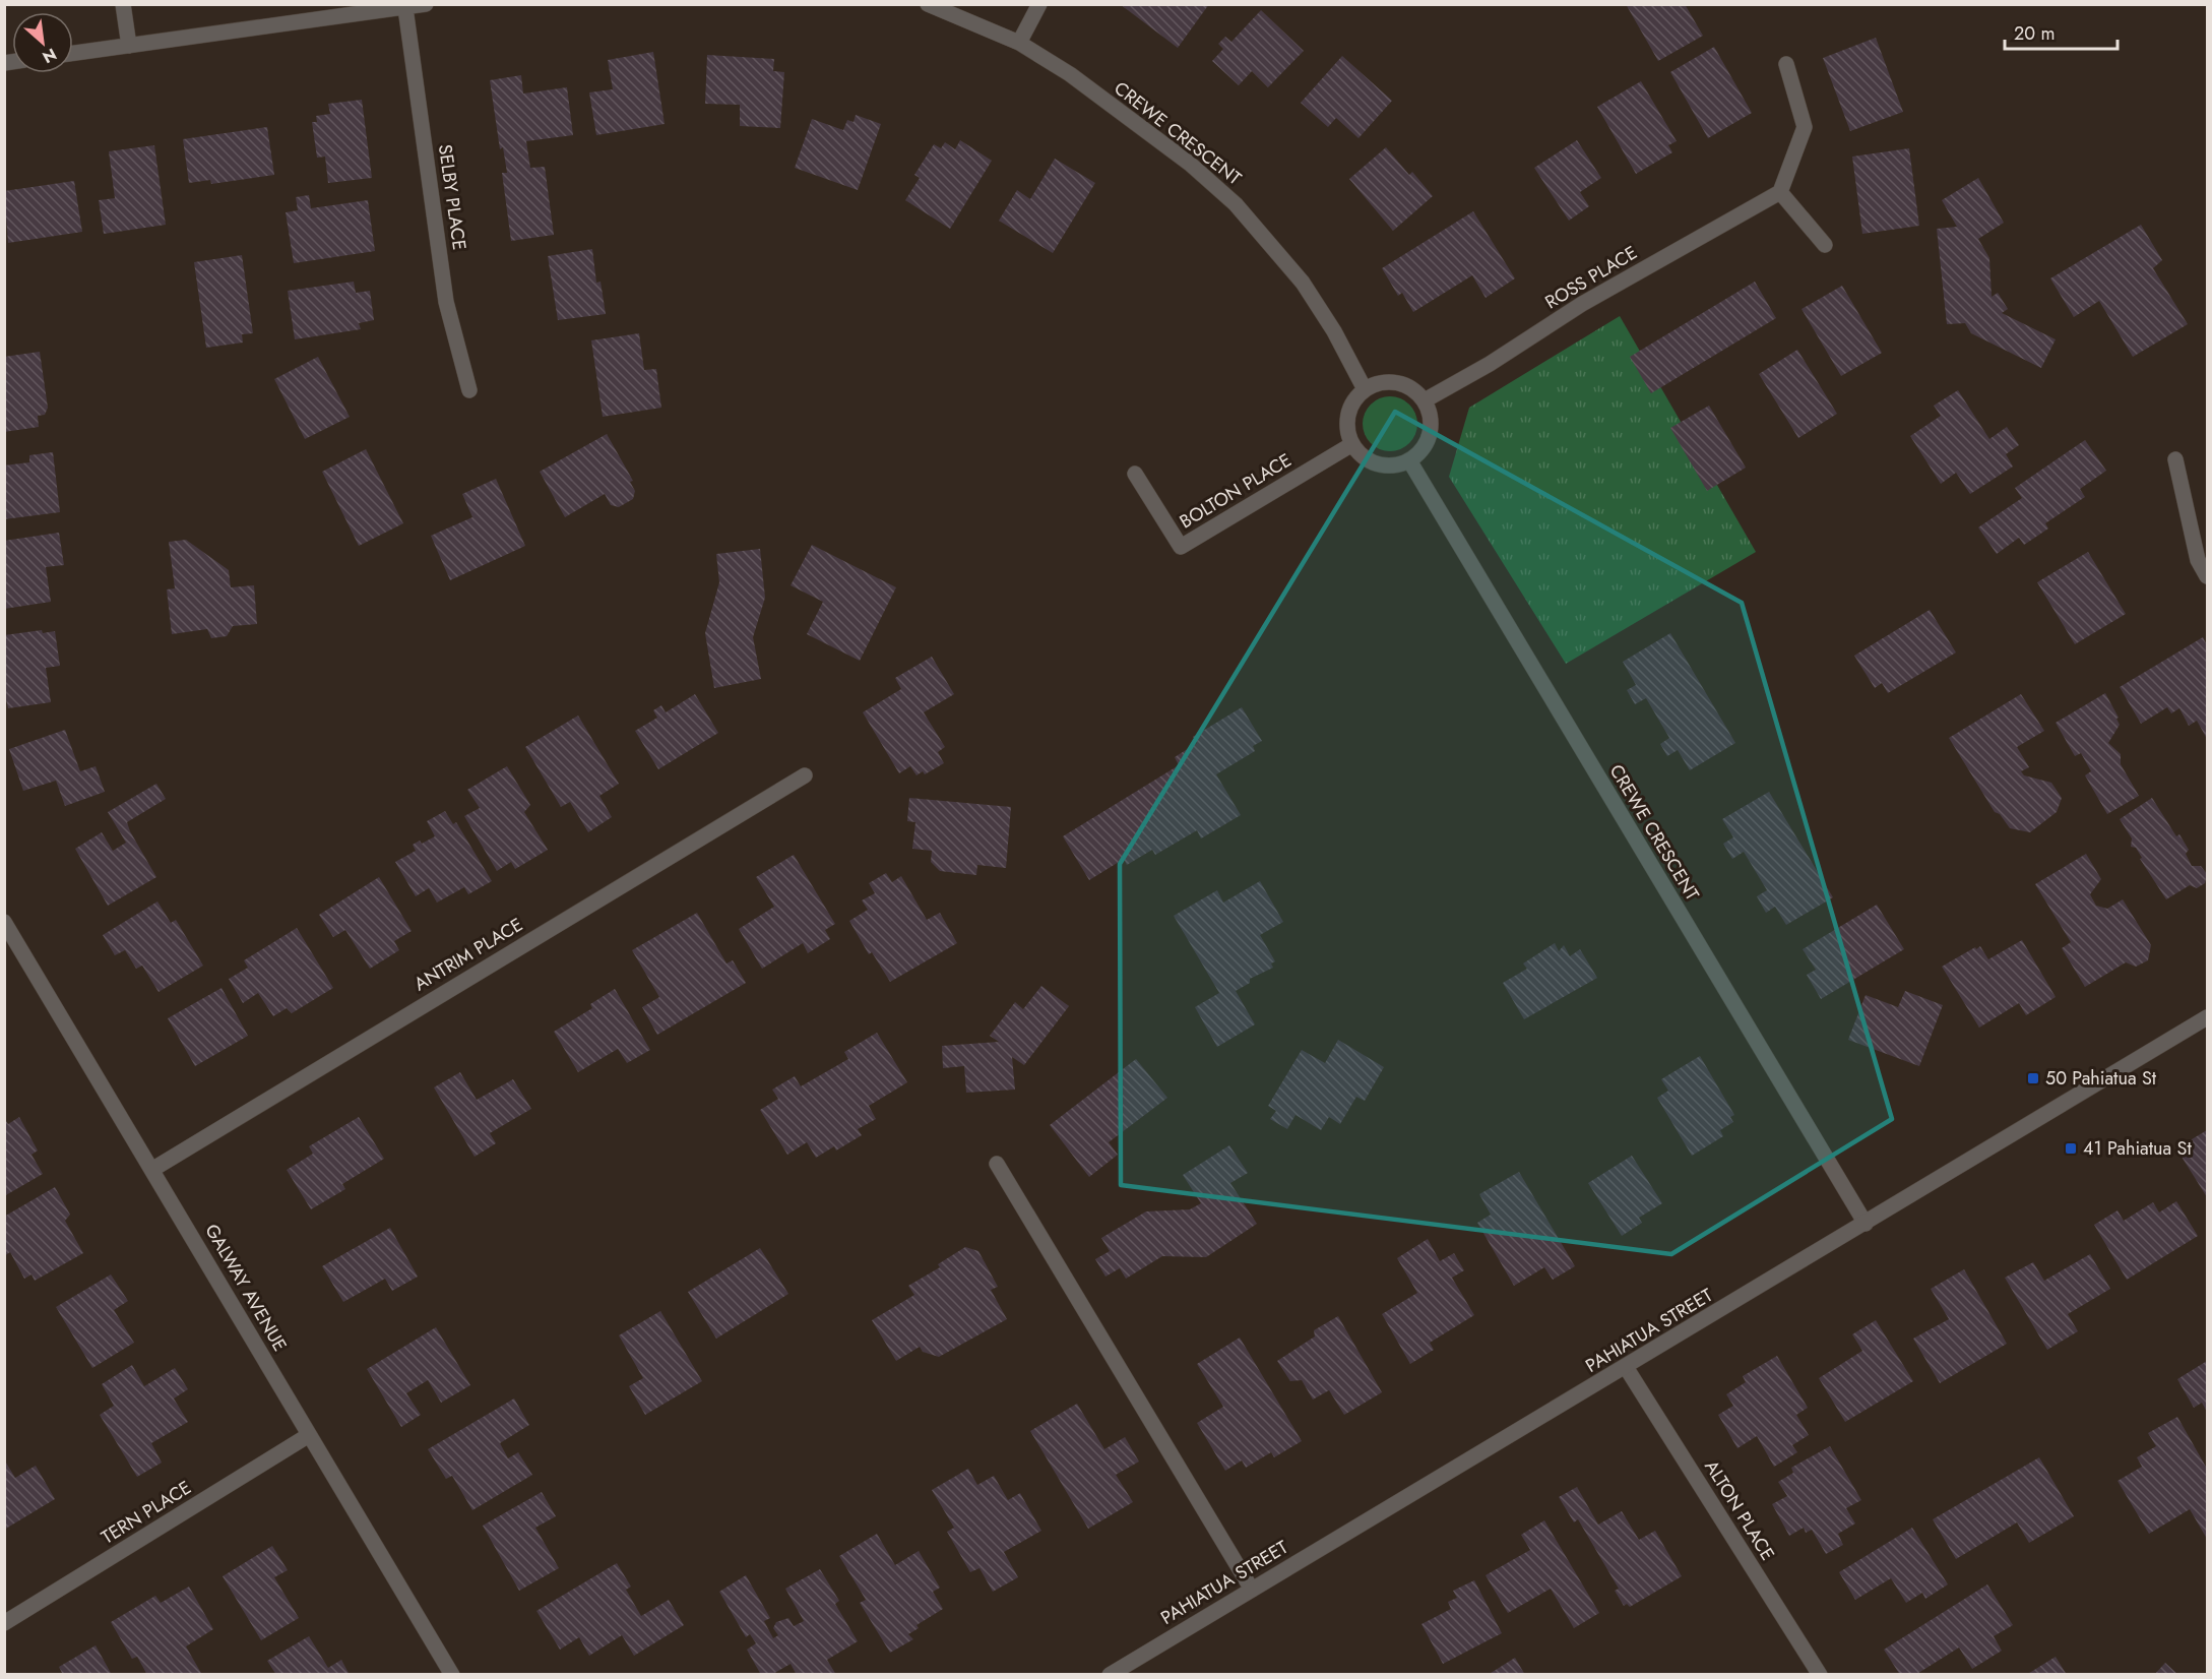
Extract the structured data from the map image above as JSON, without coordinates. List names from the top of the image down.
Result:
{
  "streets": {
    "street": [
      "CREWE CRESCENT",
      "SELBY PLACE",
      "ROSS PLACE",
      "BOLTON PLACE",
      "ANTRIM PLACE",
      "GALWAY AVENUE",
      "PAHIATUA STREET",
      "ALTON PLACE",
      "TERN PLACE"
    ]
  },
  "crossings": [
    ["CREWE CRESCENT", "ROSS PLACE"],
    ["CREWE CRESCENT", "BOLTON PLACE"],
    ["CREWE CRESCENT", "PAHIATUA STREET"],
    ["ROSS PLACE", "BOLTON PLACE"],
    ["ANTRIM PLACE", "GALWAY AVENUE"],
    ["GALWAY AVENUE", "TERN PLACE"],
    ["PAHIATUA STREET", "ALTON PLACE"]
  ],
  "places": {
    "transit": ["50 Pahiatua St", "41 Pahiatua St"]
  },
  "scale_bar": "20 m",
  "north": "bottom right"
}
